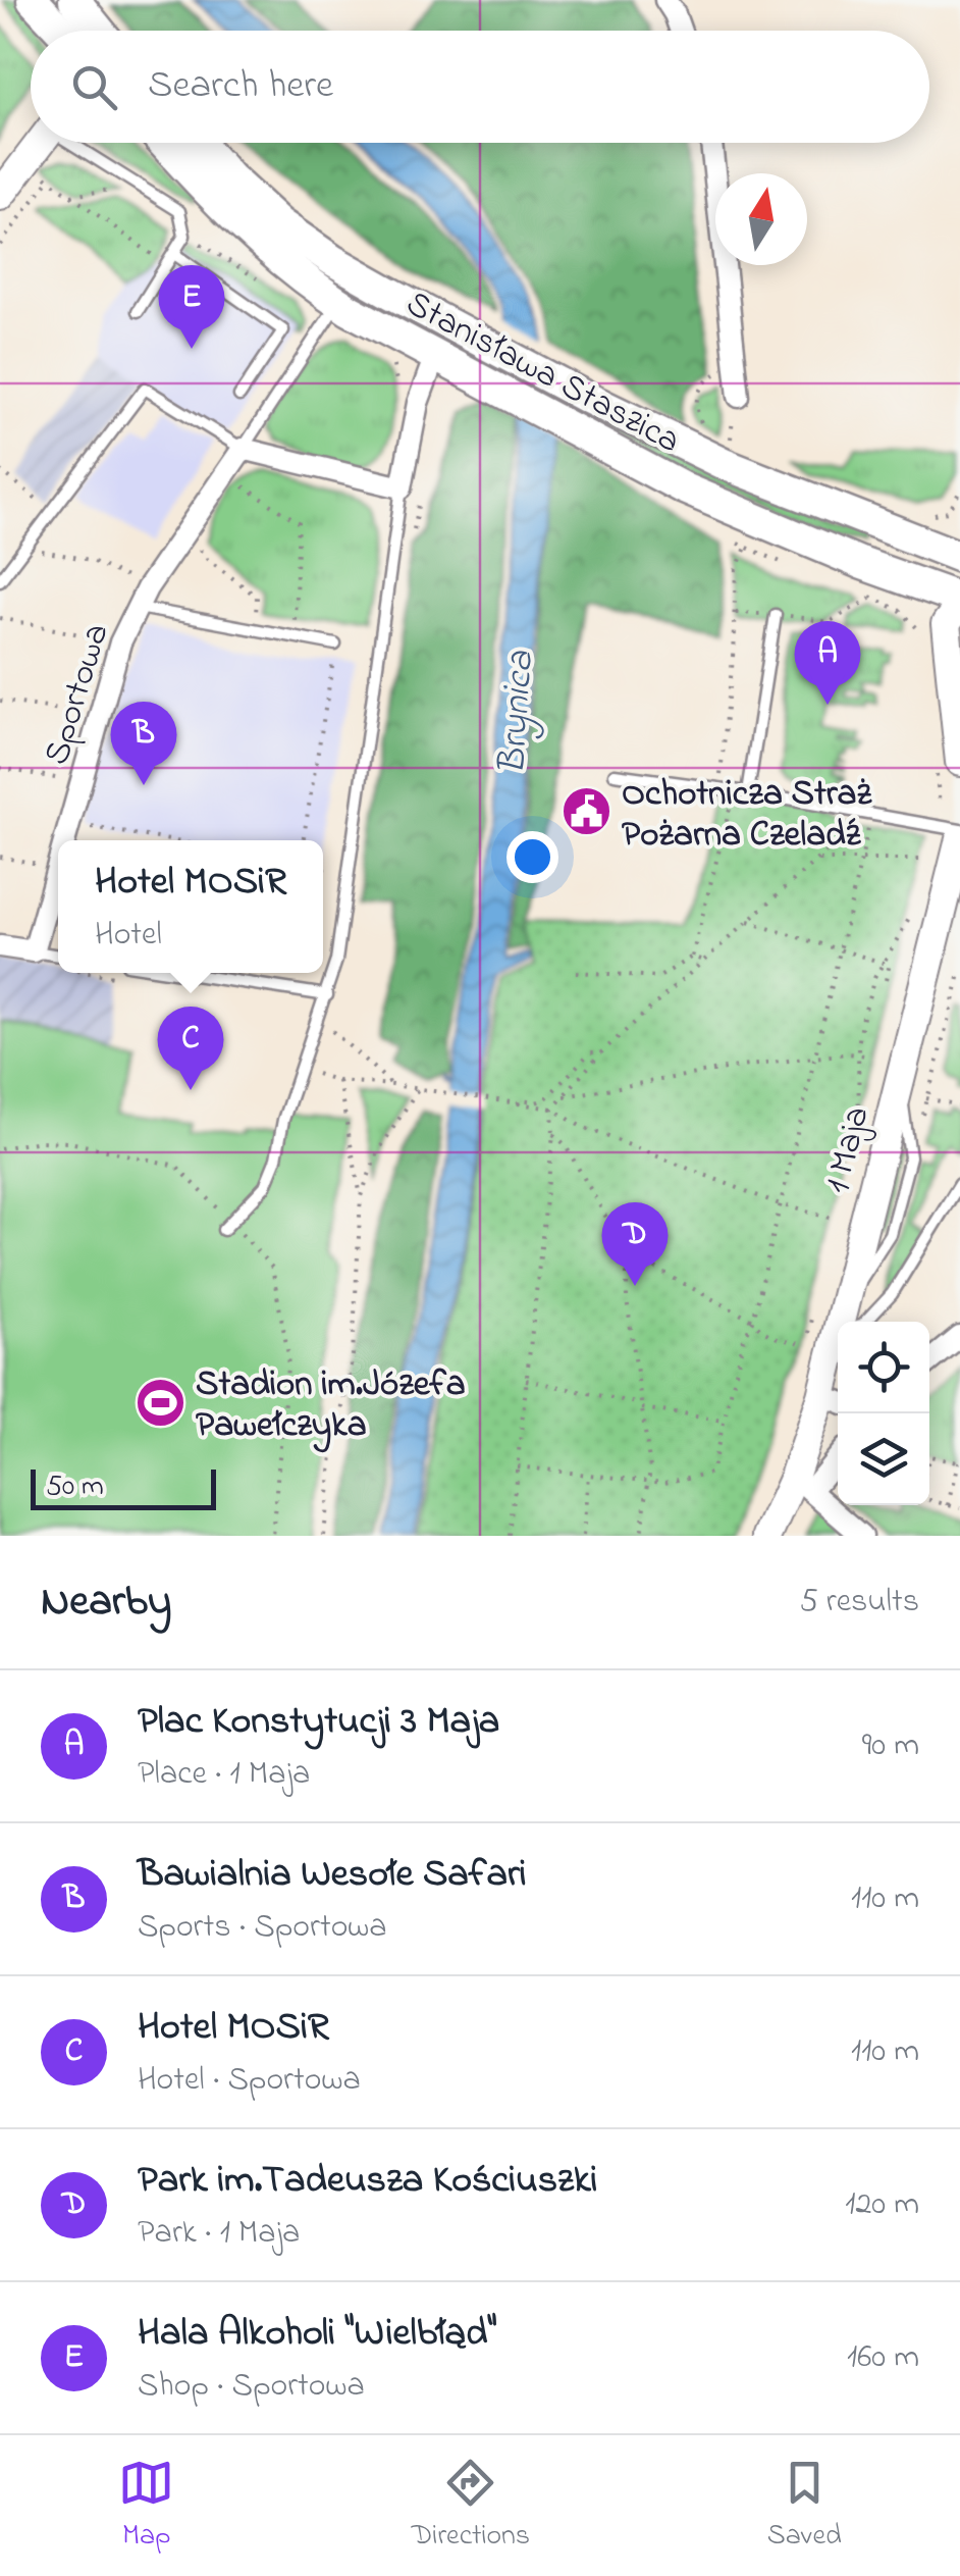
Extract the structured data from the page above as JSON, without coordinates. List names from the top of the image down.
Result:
{
  "streets": {
    "main road": ["Stanisława Staszica"],
    "street": ["Sportowa", "1 Maja"]
  },
  "crossings": [
    ["Stanisława Staszica", "Sportowa"]
  ],
  "water": ["Brynica"],
  "places": {
    "public building": ["Ochotnicza Straż Pożarna Czeladź"],
    "sports": ["Stadion im.Józefa Pawełczyka"]
  },
  "scale_bar": "50 m",
  "north": "top",
  "page": {
    "search": "Search here",
    "pins": [
      "E",
      "A",
      "B",
      "C",
      "D"
    ],
    "popup": ["Hotel MOSiR", "Hotel"],
    "scale": "50 m",
    "heading": ["Nearby", "5 results"],
    "list": [
      {
        "mark": "A",
        "name": "Plac Konstytucji 3 Maja",
        "note": "Place · 1 Maja",
        "value": "90 m"
      },
      {
        "mark": "B",
        "name": "Bawialnia Wesołe Safari",
        "note": "Sports · Sportowa",
        "value": "110 m"
      },
      {
        "mark": "C",
        "name": "Hotel MOSiR",
        "note": "Hotel · Sportowa",
        "value": "110 m"
      },
      {
        "mark": "D",
        "name": "Park im.Tadeusza Kościuszki",
        "note": "Park · 1 Maja",
        "value": "120 m"
      },
      {
        "mark": "E",
        "name": "Hala Alkoholi \"Wielbłąd\"",
        "note": "Shop · Sportowa",
        "value": "160 m"
      }
    ],
    "nav": ["Map", "Directions", "Saved"]
  }
}
